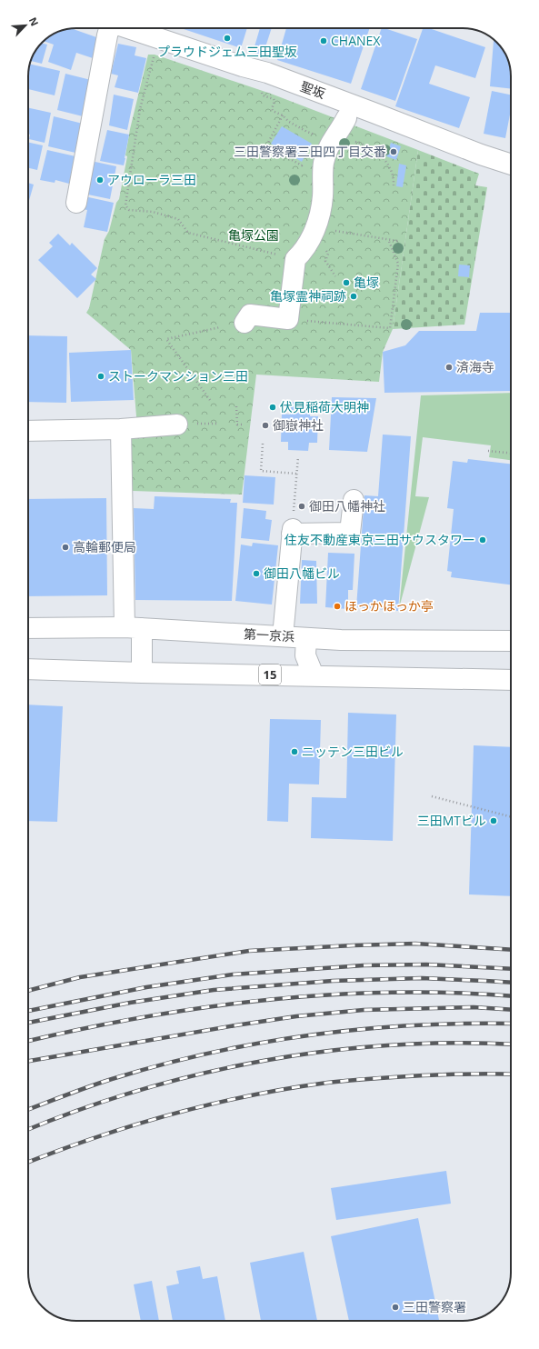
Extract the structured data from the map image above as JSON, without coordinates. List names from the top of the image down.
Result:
{
  "streets": {
    "main road": ["聖坂", "第一京浜", "15"]
  },
  "parks": ["亀塚公園"],
  "places": [
    "プラウドジェム三田聖坂",
    "CHANEX",
    "三田警察署三田四丁目交番",
    "アウローラ三田",
    "亀塚",
    "亀塚霊神祠跡",
    "済海寺",
    "ストークマンション三田",
    "伏見稲荷大明神",
    "御嶽神社",
    "御田八幡神社",
    "住友不動産東京三田サウスタワー",
    "高輪郵便局",
    "御田八幡ビル",
    "ほっかほっか亭",
    "ニッテン三田ビル",
    "三田MTビル",
    "三田警察署"
  ],
  "north": "top right"
}
